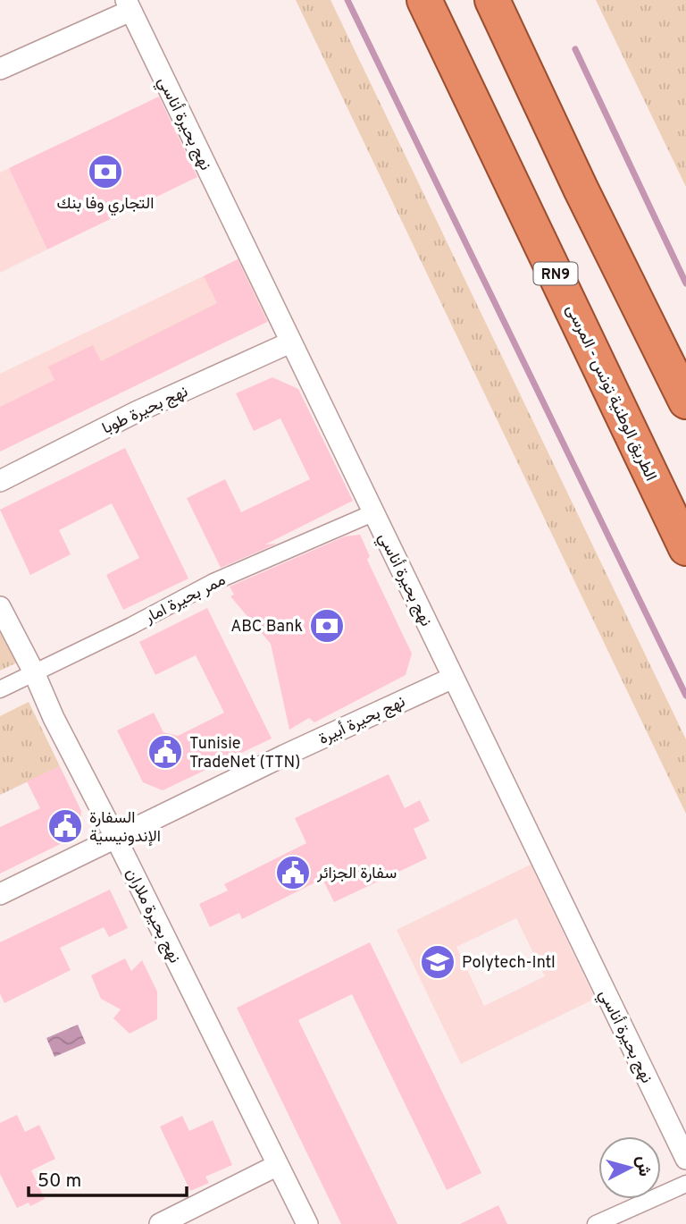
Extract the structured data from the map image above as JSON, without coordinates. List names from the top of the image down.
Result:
{
  "streets": {
    "highway": ["RN9", "الطريق الوطنية تونس - المرسى"],
    "street": [
      "نهج بحيرة أناسي",
      "نهج بحيرة طوبا",
      "ممر بحيرة امار",
      "نهج بحيرة أبيرة",
      "نهج بحيرة ملاران"
    ]
  },
  "crossings": [
    ["نهج بحيرة أناسي", "نهج بحيرة طوبا"],
    ["نهج بحيرة أناسي", "ممر بحيرة امار"],
    ["نهج بحيرة أناسي", "نهج بحيرة أبيرة"],
    ["ممر بحيرة امار", "نهج بحيرة ملاران"],
    ["نهج بحيرة أبيرة", "نهج بحيرة ملاران"]
  ],
  "places": {
    "bank": ["التجاري وفا بنك", "ABC Bank"],
    "public building": ["Tunisie TradeNet (TTN)", "السفارة الإندونيسية", "سفارة الجزائر"],
    "school or university": ["Polytech-Intl"]
  },
  "scale_bar": "50 m",
  "north": "right"
}
